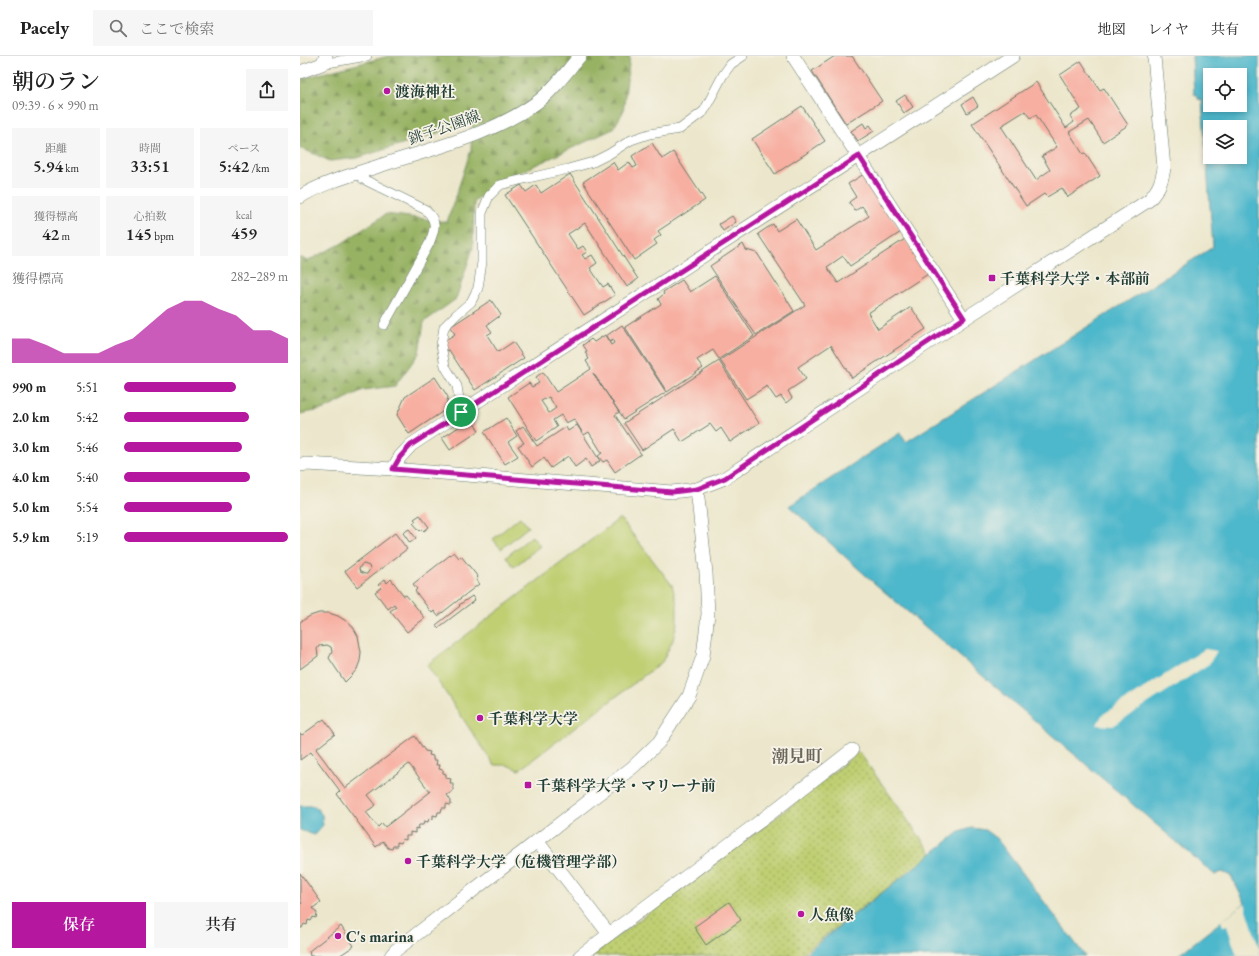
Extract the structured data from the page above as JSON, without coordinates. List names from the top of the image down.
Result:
{
  "streets": {
    "street": ["銚子公園線"]
  },
  "districts": ["潮見町"],
  "places": {
    "other": [
      "渡海神社",
      "千葉科学大学",
      "千葉科学大学（危機管理学部）",
      "人魚像",
      "C's marina"
    ],
    "transit": ["千葉科学大学・本部前", "千葉科学大学・マリーナ前"]
  },
  "page": {
    "header": "Pacely",
    "search": "ここで検索",
    "nav": ["地図", "レイヤ", "共有"],
    "heading": ["朝のラン", "09:39 · 6 × 990 m"],
    "stats": [
      ["距離", "5.94 km"],
      ["時間", "33:51"],
      ["ペース", "5:42 /km"],
      ["獲得標高", "42 m"],
      ["心拍数", "145 bpm"],
      ["kcal", "459"]
    ],
    "chart": ["獲得標高", "282–289 m"],
    "list": [
      {
        "name": "990 m",
        "note": "5:51"
      },
      {
        "name": "2.0 km",
        "note": "5:42"
      },
      {
        "name": "3.0 km",
        "note": "5:46"
      },
      {
        "name": "4.0 km",
        "note": "5:40"
      },
      {
        "name": "5.0 km",
        "note": "5:54"
      },
      {
        "name": "5.9 km",
        "note": "5:19"
      }
    ],
    "buttons": ["保存", "共有"]
  }
}
